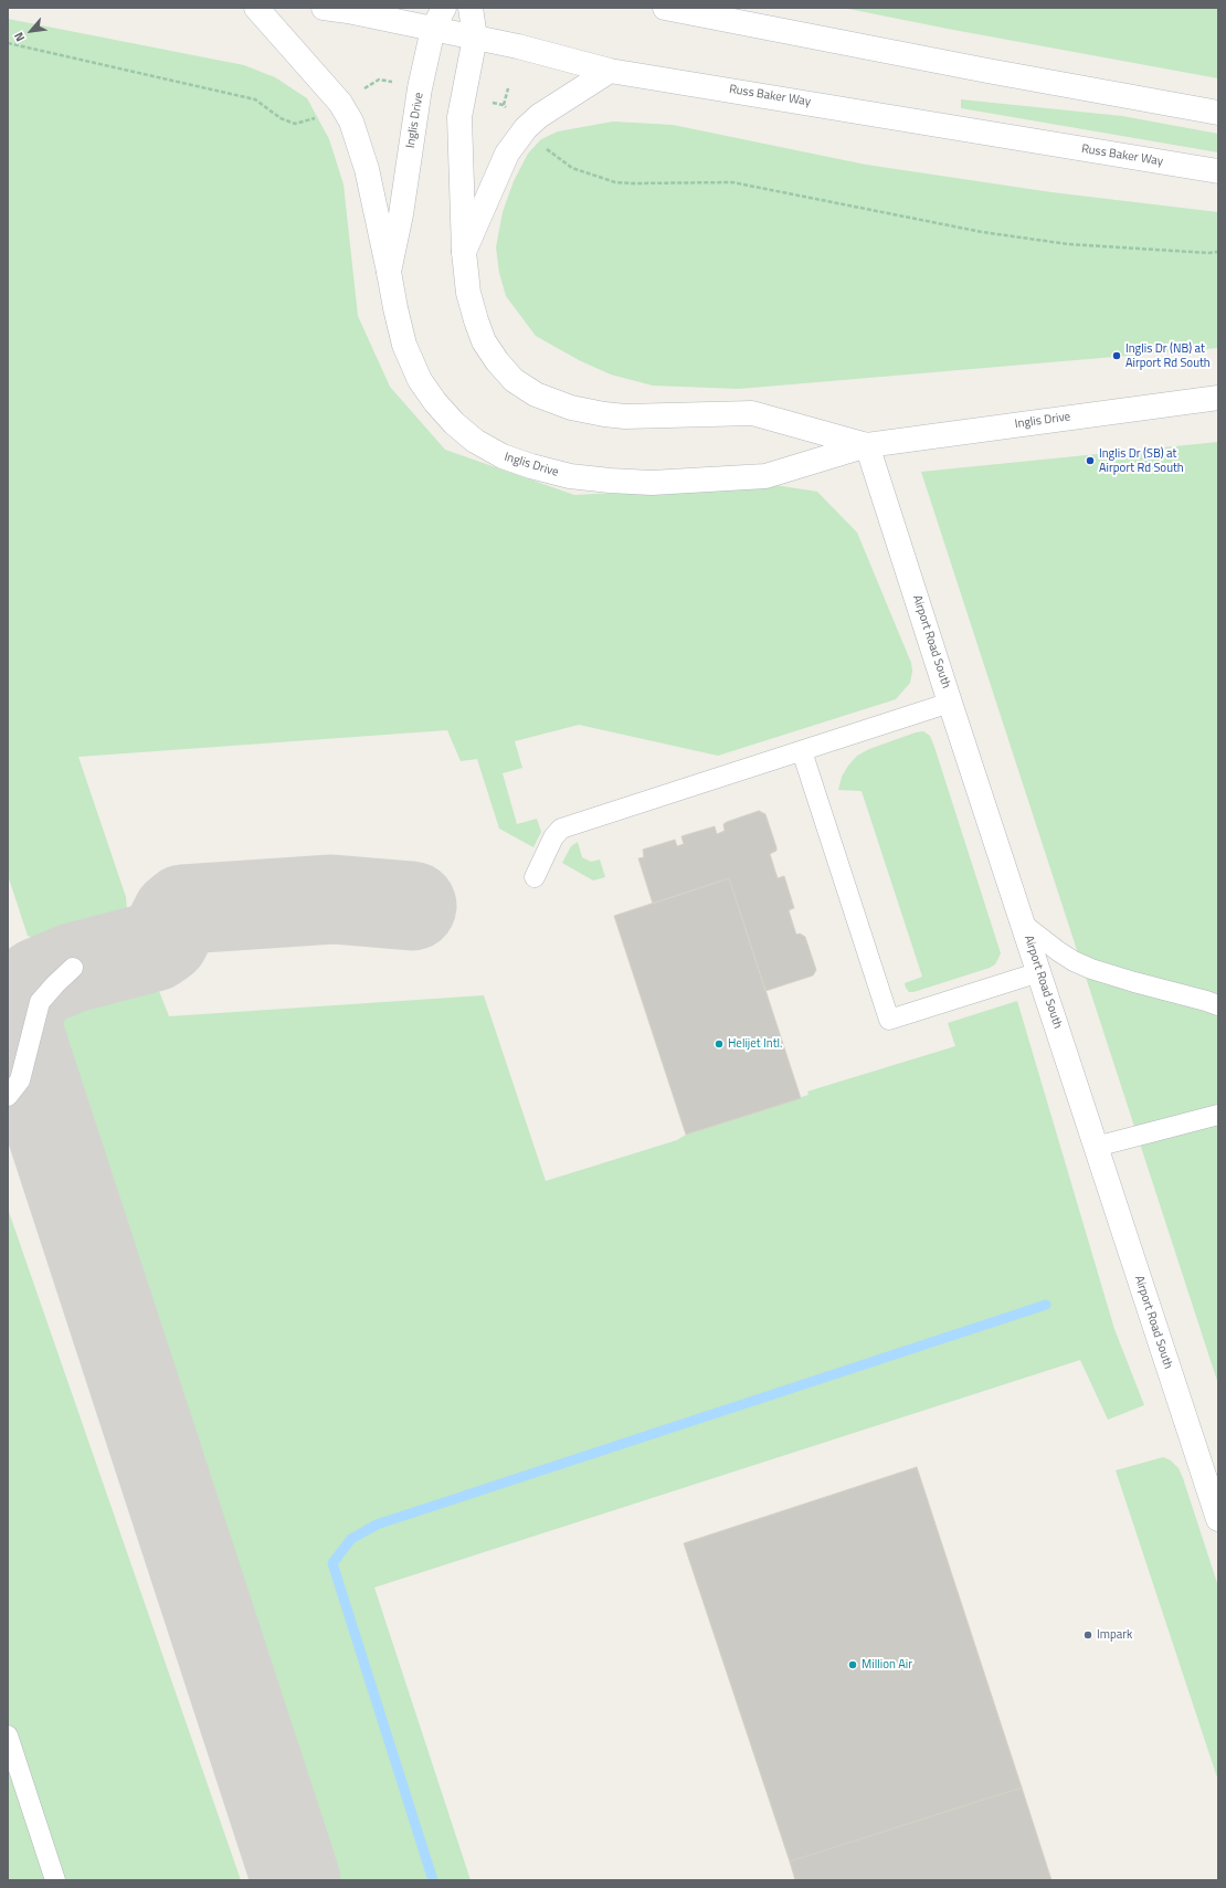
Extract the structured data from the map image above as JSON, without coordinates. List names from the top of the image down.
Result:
{
  "streets": {
    "street": ["Russ Baker Way", "Inglis Drive", "Airport Road South"]
  },
  "crossings": [
    ["Russ Baker Way", "Inglis Drive"],
    ["Inglis Drive", "Airport Road South"]
  ],
  "places": [
    "Inglis Dr (NB) at Airport Rd South",
    "Inglis Dr (SB) at Airport Rd South",
    "Helijet Intl.",
    "Impark",
    "Million Air"
  ],
  "north": "bottom left"
}
